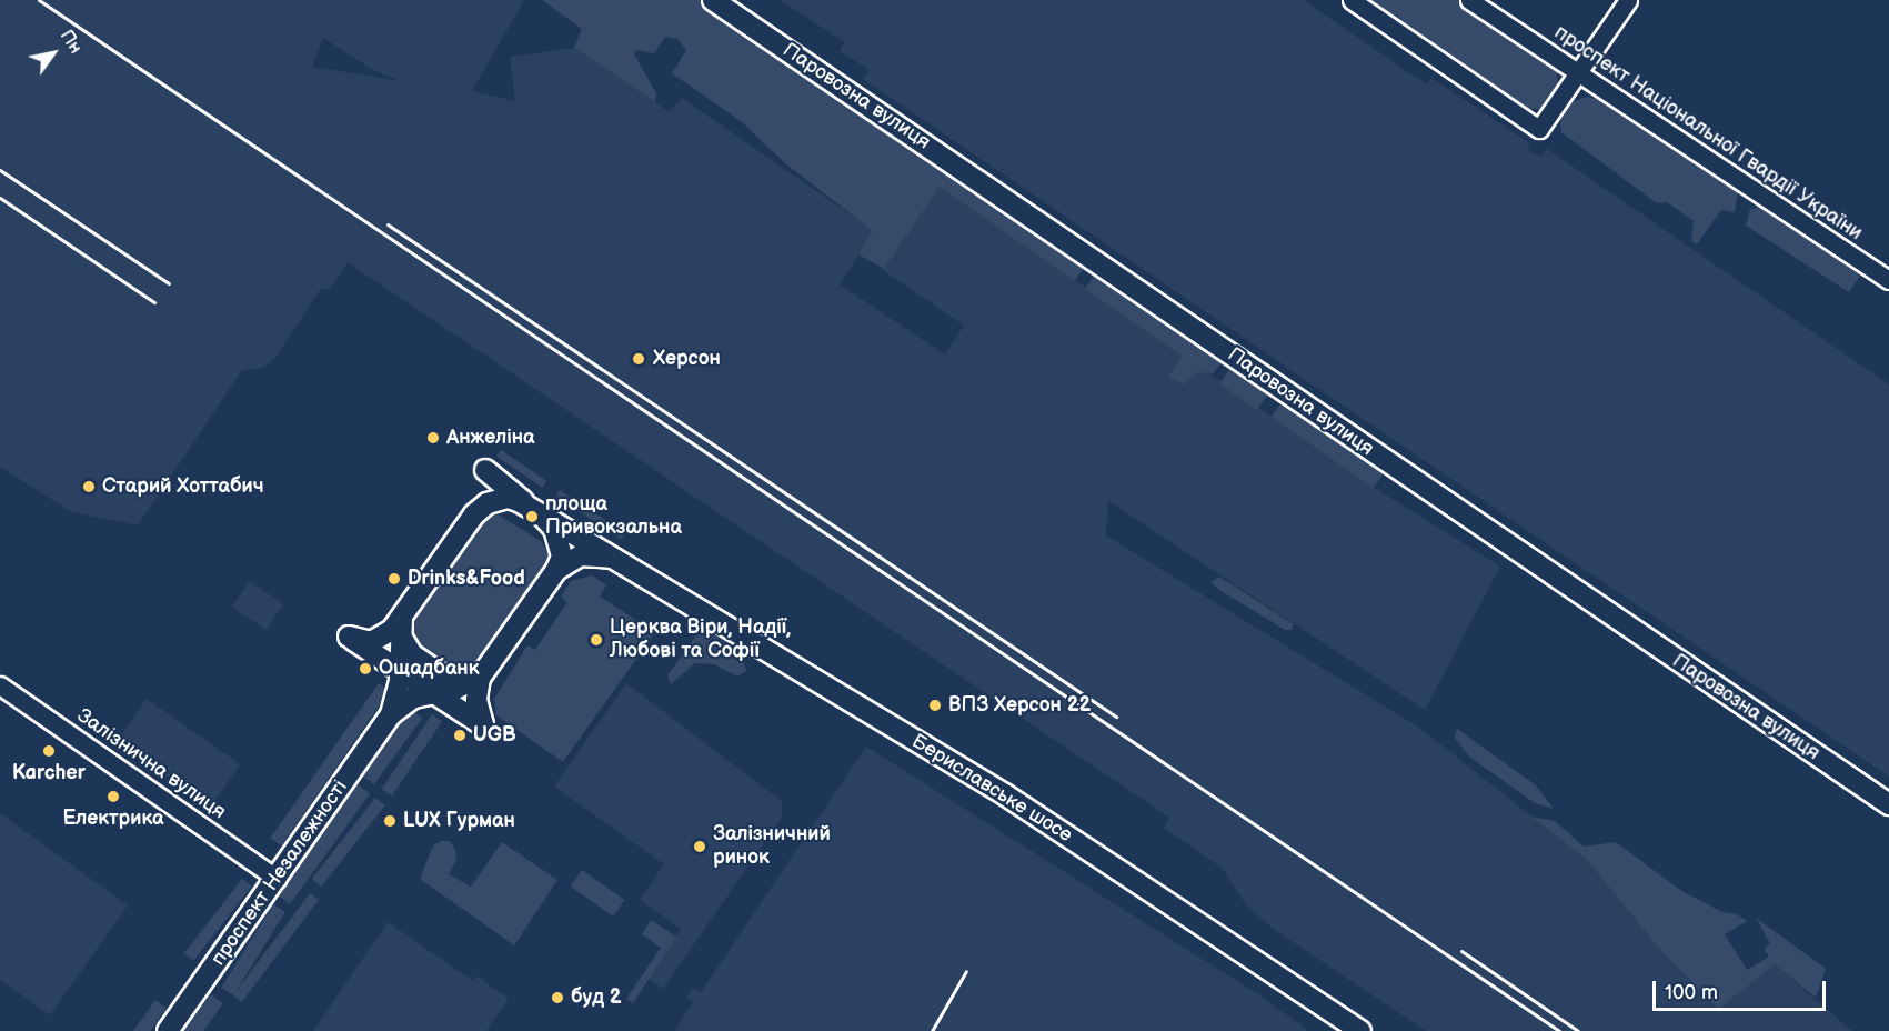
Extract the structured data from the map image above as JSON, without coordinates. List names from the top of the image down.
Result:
{
  "streets": {
    "main road": ["Паровозна вулиця", "Бериславське шосе", "проспект Незалежності"],
    "street": ["проспект Національної Гвардії України", "Залізнична вулиця"]
  },
  "crossings": [
    ["Залізнична вулиця", "проспект Незалежності"]
  ],
  "places": [
    "Херсон",
    "Анжеліна",
    "Старий Хоттабич",
    "площа Привокзальна",
    "Drinks&Food",
    "Церква Віри, Надії, Любові та Софії",
    "Ощадбанк",
    "ВПЗ Херсон 22",
    "UGB",
    "Karcher",
    "Електрика",
    "LUX Гурман",
    "Залізничний ринок",
    "буд 2"
  ],
  "scale_bar": "100 m",
  "north": "top right"
}
